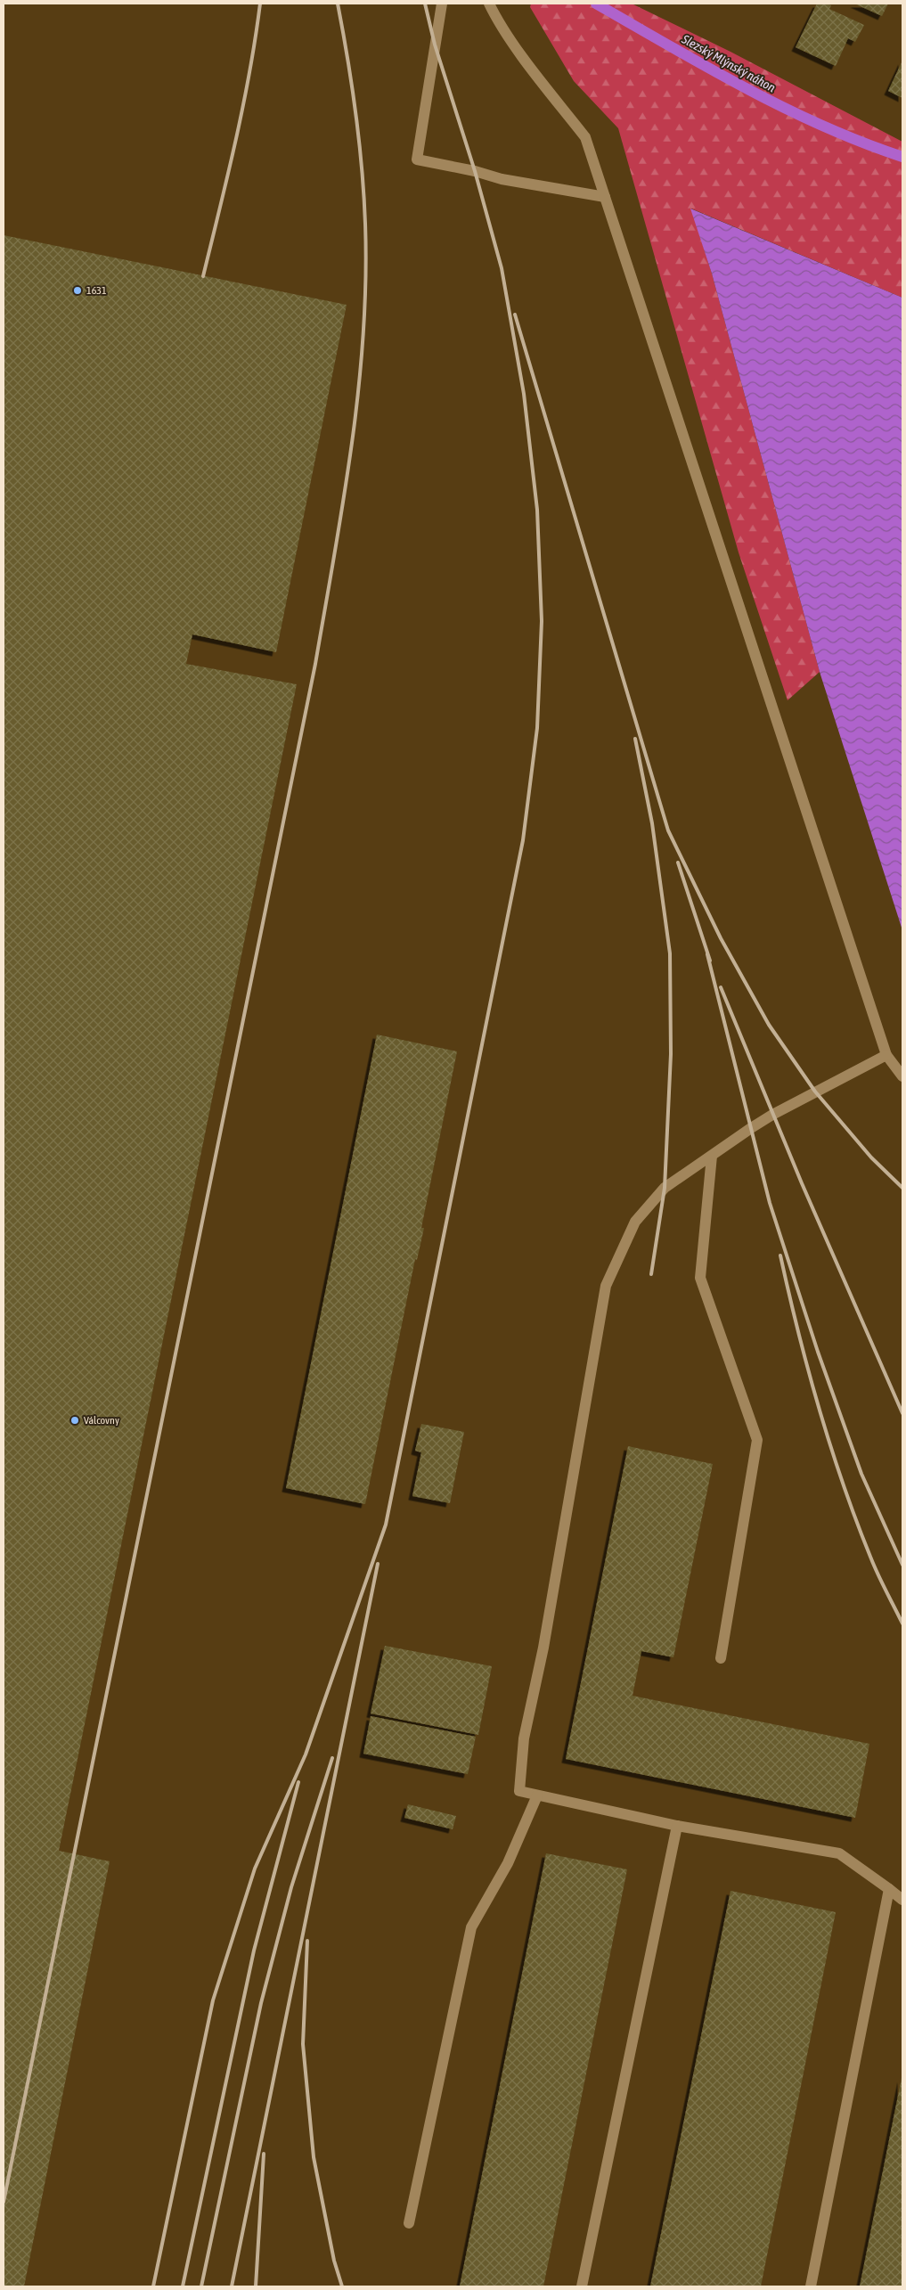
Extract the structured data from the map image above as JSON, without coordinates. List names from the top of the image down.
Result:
{
  "water": ["Slezský Mlýnský náhon"],
  "places": ["1631", "Válcovny"]
}
